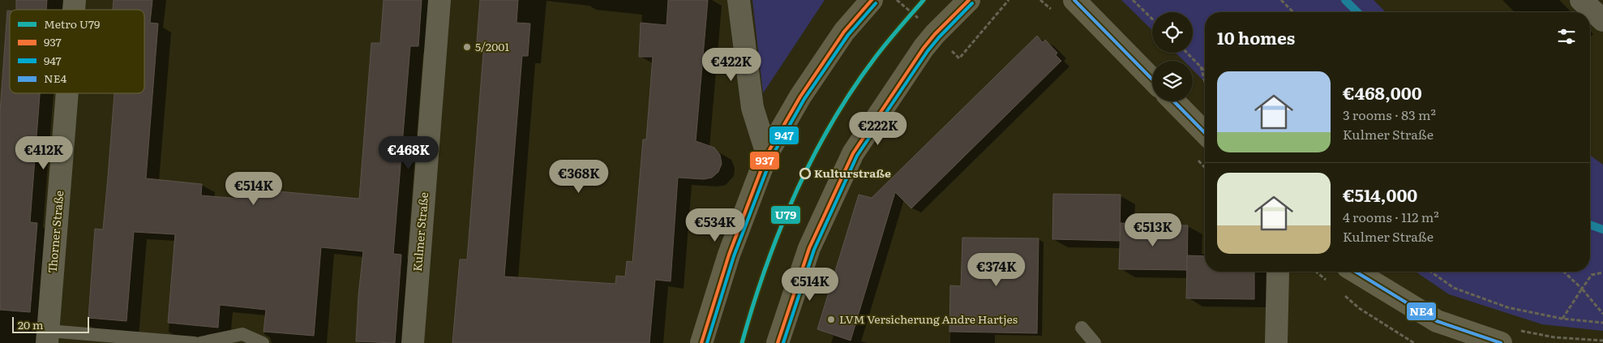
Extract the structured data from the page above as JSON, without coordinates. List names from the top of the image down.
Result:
{
  "streets": {
    "street": ["Thorner Straße", "Kulmer Straße"]
  },
  "places": ["5/2001", "Kulturstraße", "LVM Versicherung Andre Hartjes"],
  "lines": [
    "metro line U79",
    "transit line 937",
    "transit line NE4",
    "transit line 947"
  ],
  "legend": [
    "Metro U79",
    "937",
    "947",
    "NE4"
  ],
  "scale_bar": "20 m",
  "page": {
    "heading": "10 homes",
    "price": [
      "€422K",
      "€222K",
      "€412K",
      "€468K",
      "€368K",
      "€514K",
      "€534K",
      "€513K",
      "€374K",
      "€514K"
    ],
    "list": [
      {
        "name": "€468,000",
        "note": "3 rooms · 83 m² · Kulmer Straße"
      },
      {
        "name": "€514,000",
        "note": "4 rooms · 112 m² · Kulmer Straße"
      }
    ],
    "scale": "20 m"
  }
}
